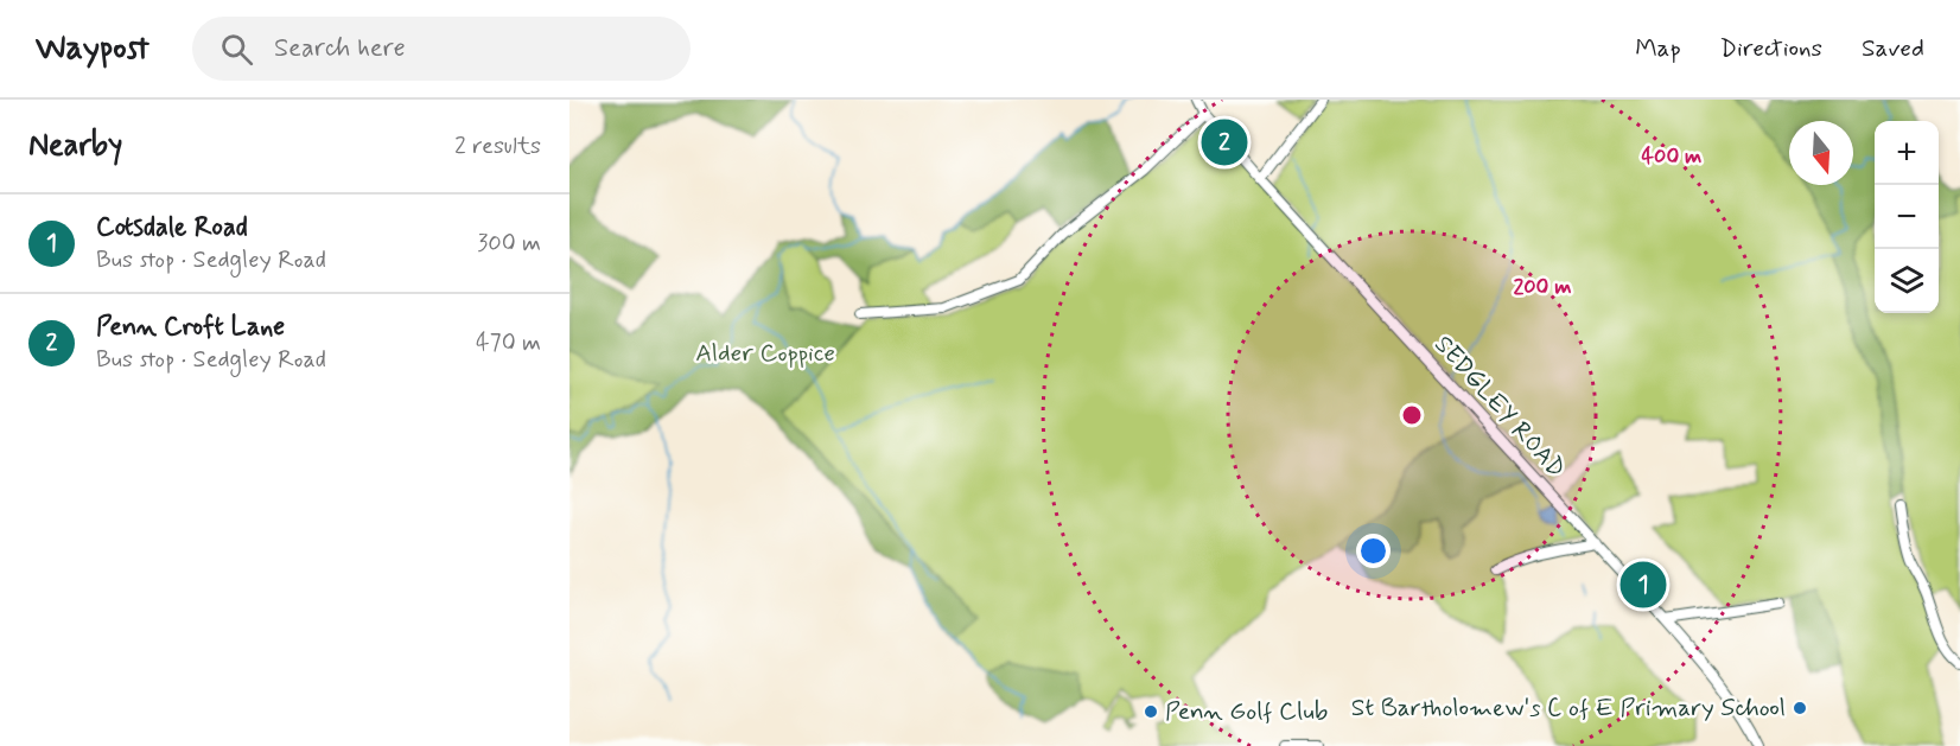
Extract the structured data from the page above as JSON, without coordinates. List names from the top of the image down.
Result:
{
  "streets": {
    "street": ["SEDGLEY ROAD"]
  },
  "parks": ["Alder Coppice"],
  "places": ["St Bartholomew's C of E Primary School", "Penn Golf Club"],
  "north": "bottom",
  "page": {
    "header": "Waypost",
    "search": "Search here",
    "nav": ["Map", "Directions", "Saved"],
    "heading": ["Nearby", "2 results"],
    "pins": ["2", "1"],
    "map_buttons": ["+", "−"],
    "list": [
      {
        "mark": "1",
        "name": "Cotsdale Road",
        "note": "Bus stop · Sedgley Road",
        "value": "300 m"
      },
      {
        "mark": "2",
        "name": "Penn Croft Lane",
        "note": "Bus stop · Sedgley Road",
        "value": "470 m"
      }
    ]
  },
  "rings": ["400 m", "200 m"]
}
